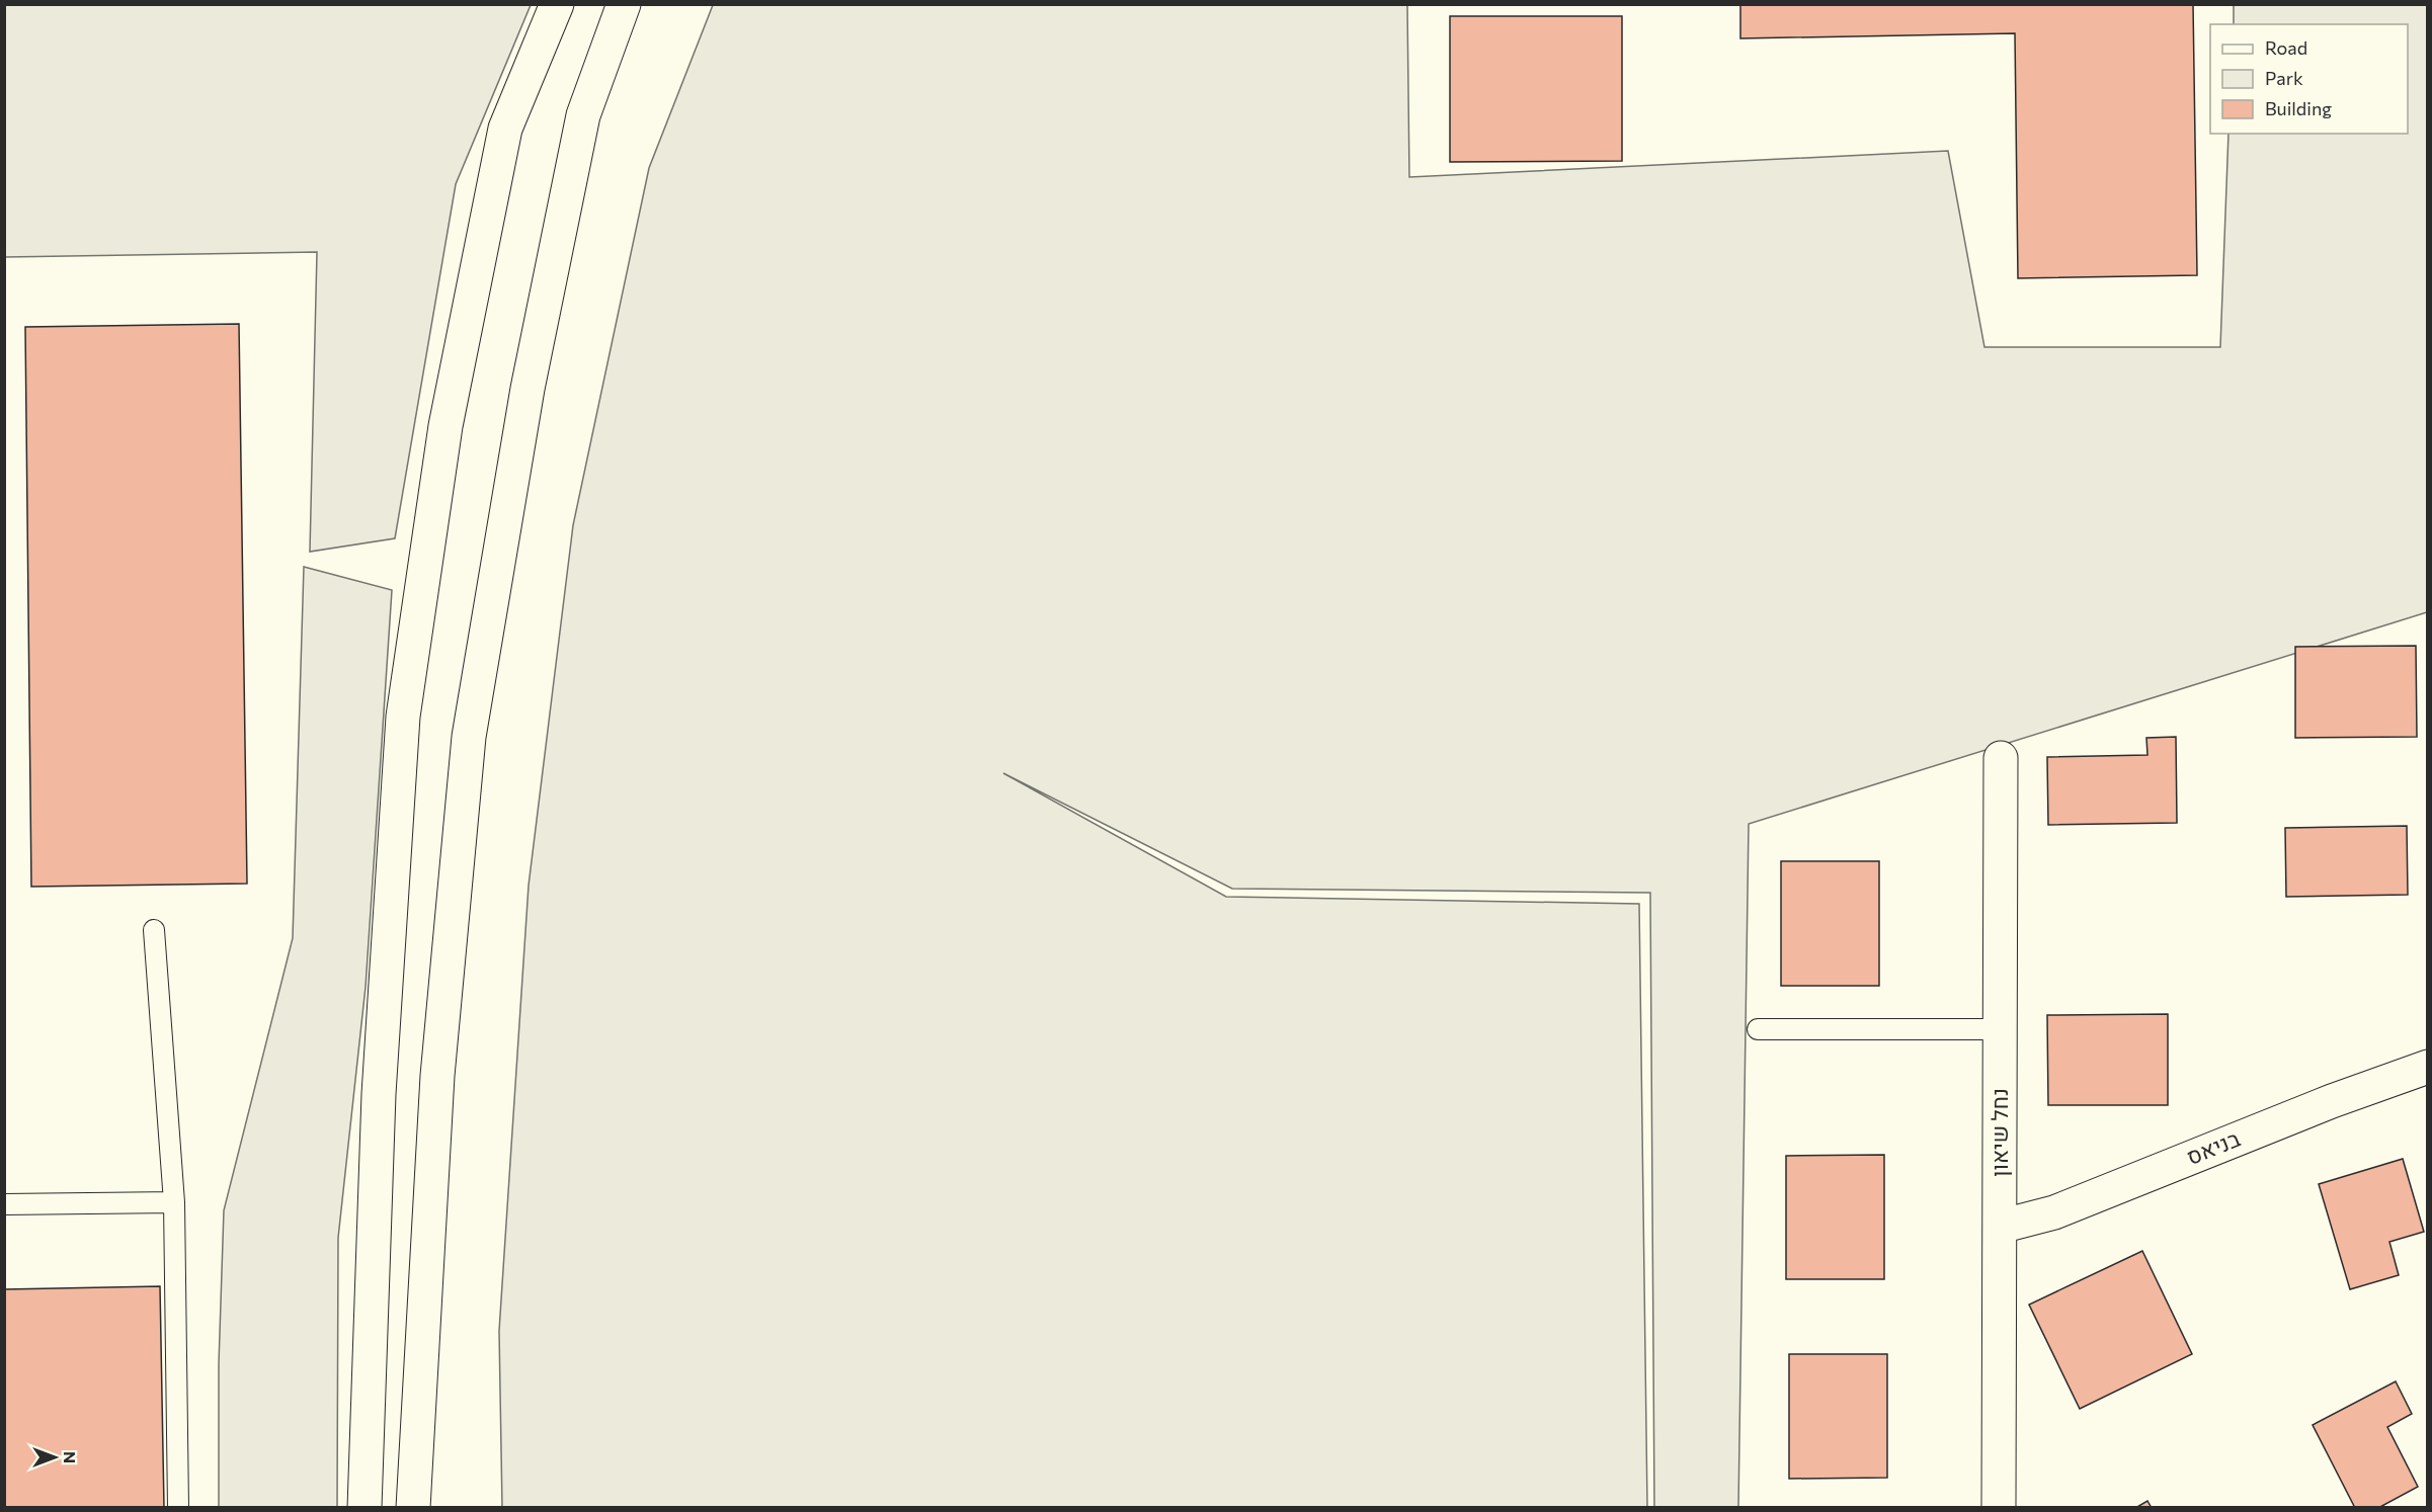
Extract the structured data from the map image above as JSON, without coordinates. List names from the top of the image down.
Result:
{
  "streets": {
    "main road": ["נחל שיאון", "בניאס"]
  },
  "crossings": [
    ["נחל שיאון", "בניאס"]
  ],
  "legend": ["Road", "Park", "Building"],
  "north": "right"
}
